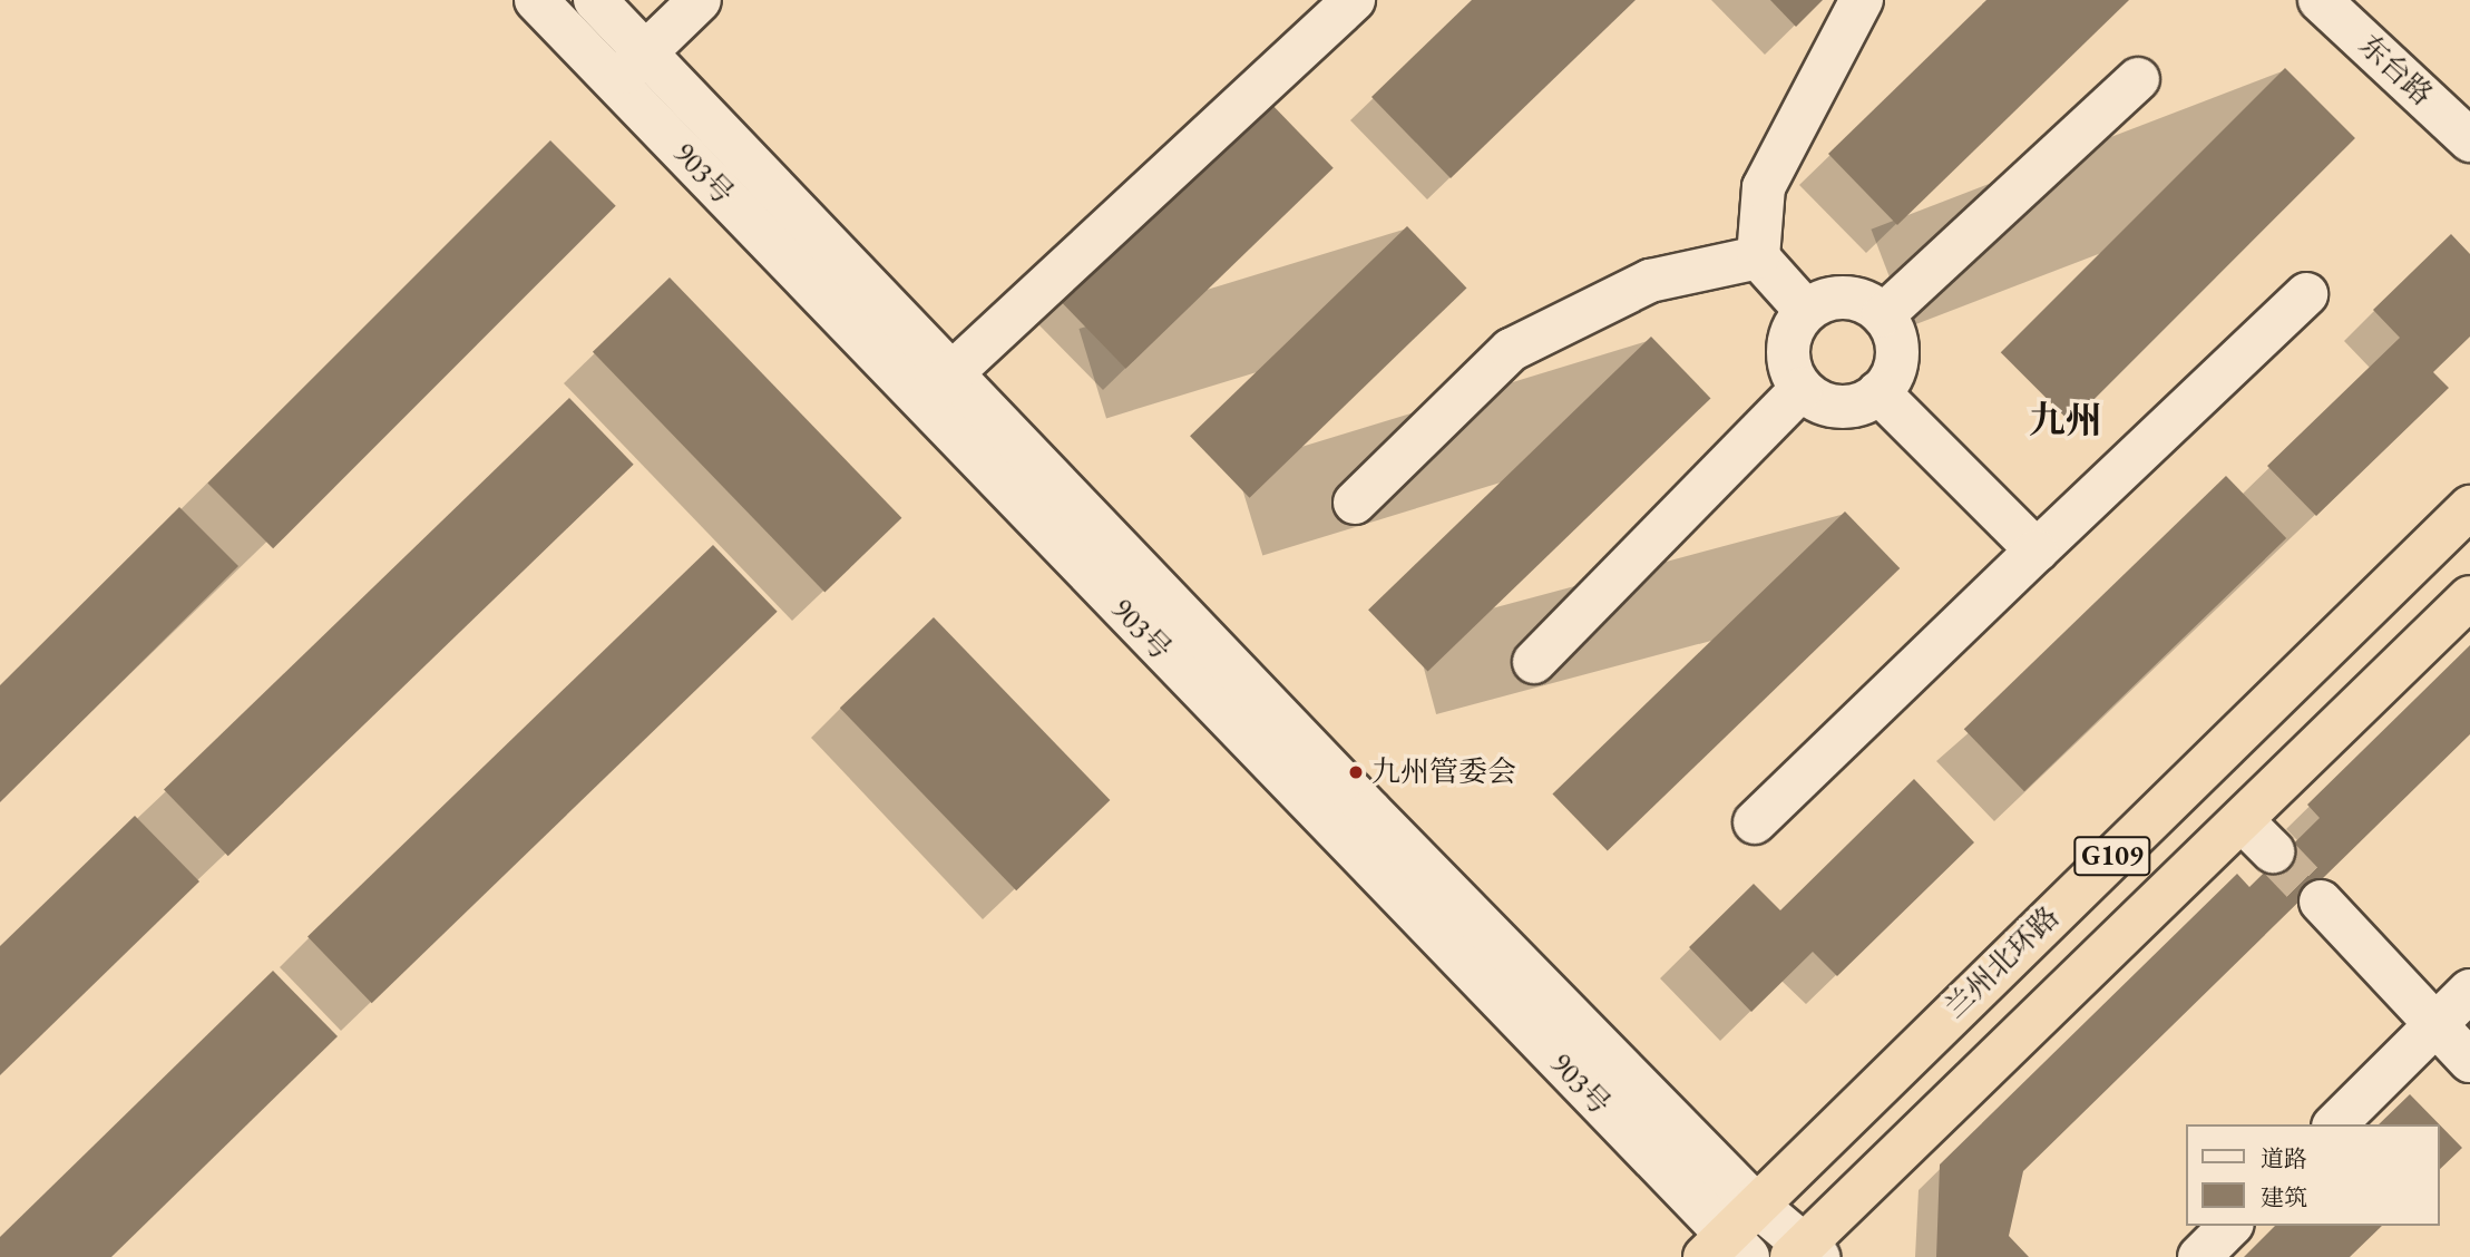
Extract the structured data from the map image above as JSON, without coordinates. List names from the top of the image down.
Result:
{
  "streets": {
    "highway": ["G109", "兰州北环路"],
    "street": ["东台路", "903号"]
  },
  "crossings": [
    ["903号", "兰州北环路"]
  ],
  "districts": ["九州"],
  "places": ["九州管委会"],
  "legend": ["道路", "建筑"]
}
